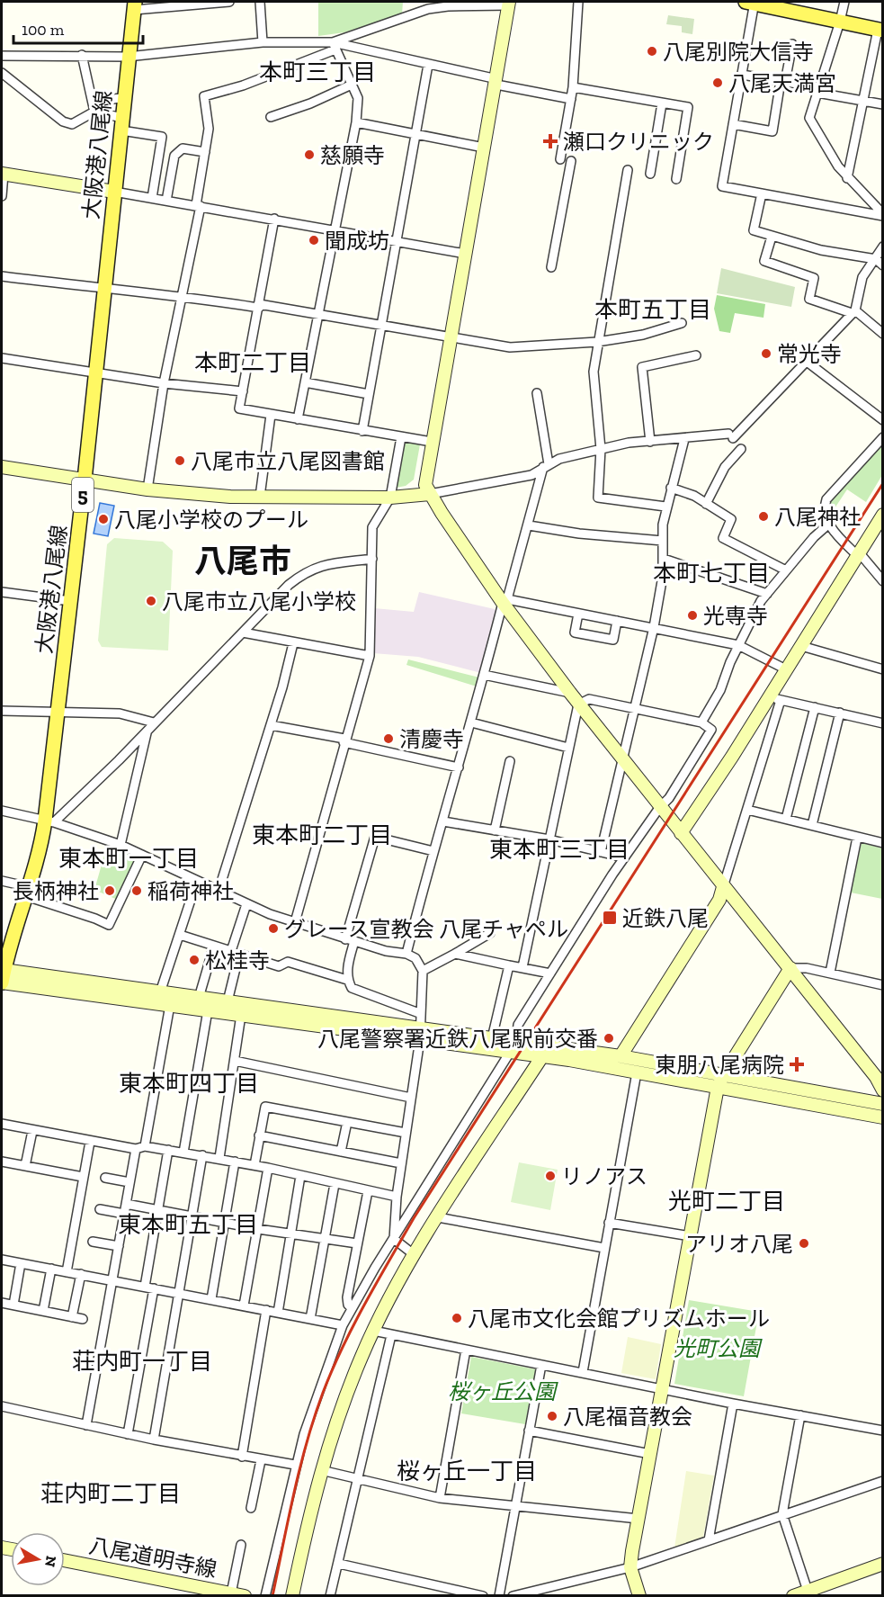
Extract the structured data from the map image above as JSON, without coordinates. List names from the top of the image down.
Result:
{
  "streets": {
    "main road": ["大阪港八尾線", "5"],
    "street": ["八尾道明寺線"]
  },
  "districts": [
    "本町三丁目",
    "本町五丁目",
    "本町二丁目",
    "八尾市",
    "本町七丁目",
    "東本町二丁目",
    "東本町三丁目",
    "東本町一丁目",
    "東本町四丁目",
    "光町二丁目",
    "東本町五丁目",
    "荘内町一丁目",
    "桜ヶ丘一丁目",
    "荘内町二丁目"
  ],
  "parks": ["光町公園", "桜ヶ丘公園"],
  "places": {
    "other": [
      "八尾別院大信寺",
      "八尾天満宮",
      "慈願寺",
      "聞成坊",
      "常光寺",
      "八尾市立八尾図書館",
      "八尾神社",
      "八尾小学校のプール",
      "八尾市立八尾小学校",
      "光専寺",
      "清慶寺",
      "長柄神社",
      "稲荷神社",
      "グレース宣教会 八尾チャペル",
      "松桂寺",
      "八尾警察署近鉄八尾駅前交番",
      "リノアス",
      "アリオ八尾",
      "八尾市文化会館プリズムホール",
      "八尾福音教会"
    ],
    "health": ["瀬口クリニック", "東朋八尾病院"],
    "transit": ["近鉄八尾"]
  },
  "scale_bar": "100 m",
  "north": "right"
}
